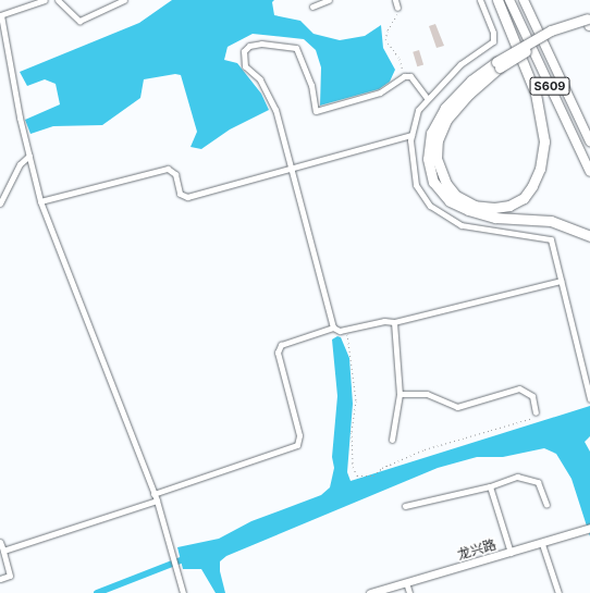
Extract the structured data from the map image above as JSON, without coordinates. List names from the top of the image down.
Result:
{
  "streets": {
    "main road": ["S609"],
    "street": ["龙兴路"]
  }
}
